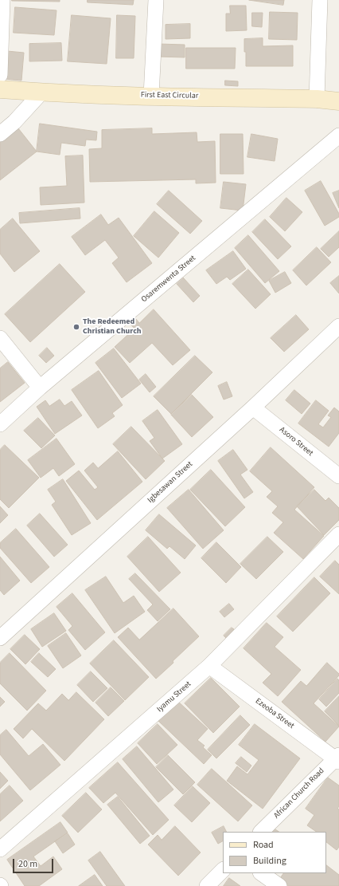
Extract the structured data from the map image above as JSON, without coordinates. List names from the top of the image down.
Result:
{
  "streets": {
    "street": [
      "First East Circular",
      "Osaremwenta Street",
      "Asoro Street",
      "Igbesawan Street",
      "Iyamu Street",
      "Ezeoba Street",
      "African Church Road"
    ]
  },
  "crossings": [
    ["Asoro Street", "Igbesawan Street"],
    ["Iyamu Street", "Ezeoba Street"],
    ["Ezeoba Street", "African Church Road"]
  ],
  "places": ["The Redeemed Christian Church"],
  "legend": ["Road", "Building"],
  "scale_bar": "20 m"
}
